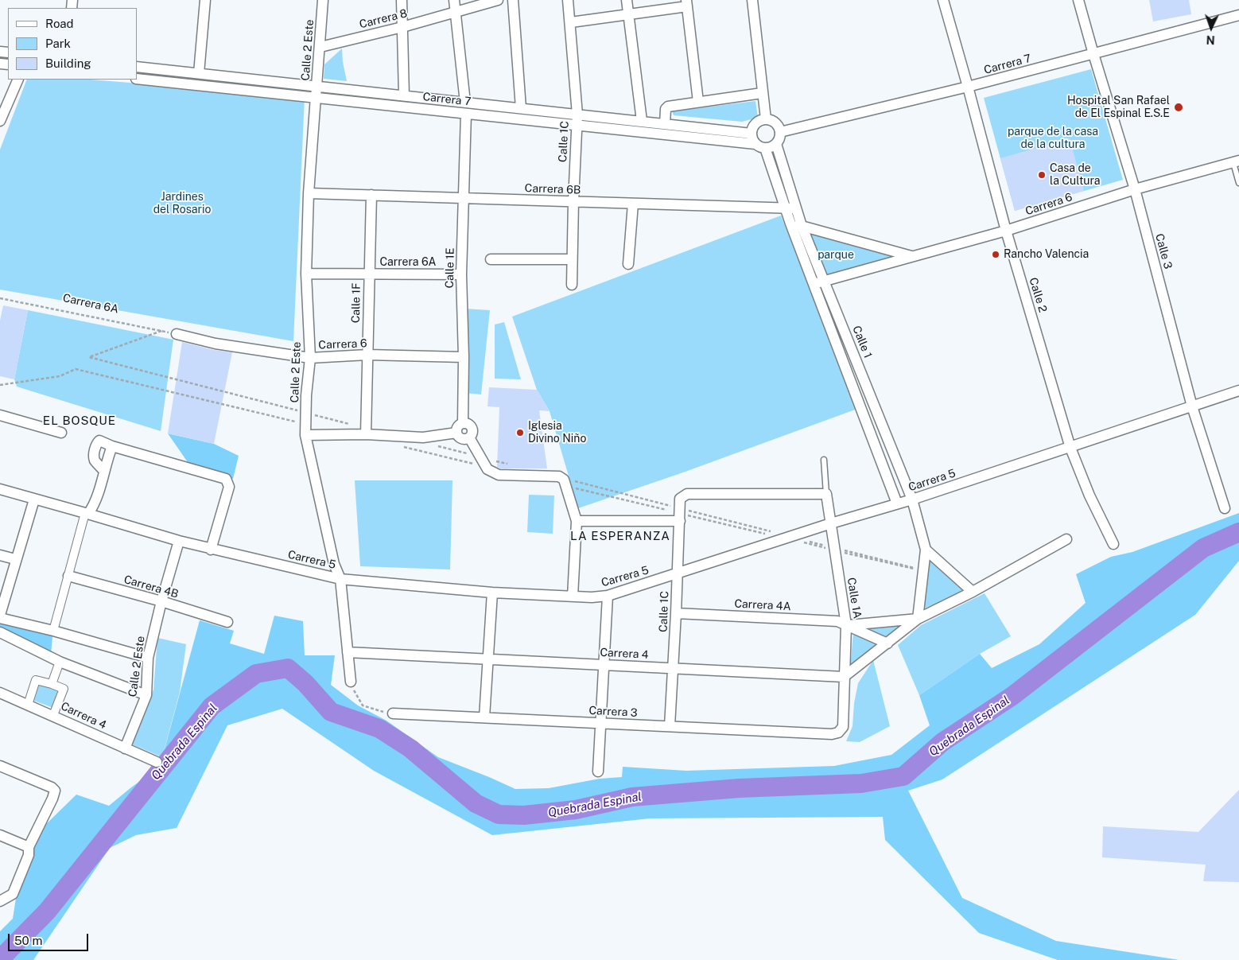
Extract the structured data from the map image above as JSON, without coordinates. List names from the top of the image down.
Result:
{
  "streets": {
    "street": [
      "Carrera 8",
      "Calle 2 Este",
      "Carrera 7",
      "Calle 1C",
      "Carrera 6B",
      "Carrera 6",
      "Calle 3",
      "Carrera 6A",
      "Calle 1E",
      "Calle 2",
      "Calle 1F",
      "Calle 1",
      "Carrera 5",
      "Carrera 4B",
      "Calle 1A",
      "Carrera 4A",
      "Carrera 4",
      "Carrera 3"
    ]
  },
  "crossings": [
    ["Carrera 8", "Calle 2 Este"],
    ["Calle 2 Este", "Carrera 7"],
    ["Calle 2 Este", "Carrera 6B"],
    ["Calle 2 Este", "Carrera 6"],
    ["Calle 2 Este", "Carrera 6A"],
    ["Calle 2 Este", "Carrera 5"],
    ["Calle 2 Este", "Carrera 4B"],
    ["Calle 2 Este", "Carrera 4"],
    ["Carrera 7", "Calle 1C"],
    ["Carrera 7", "Calle 3"],
    ["Carrera 7", "Calle 1E"],
    ["Carrera 7", "Calle 2"],
    ["Carrera 7", "Calle 1"],
    ["Calle 1C", "Carrera 6B"],
    ["Calle 1C", "Carrera 5"],
    ["Calle 1C", "Calle 1A"],
    ["Calle 1C", "Carrera 4A"],
    ["Calle 1C", "Carrera 4"],
    ["Calle 1C", "Carrera 3"],
    ["Carrera 6B", "Calle 1E"],
    ["Carrera 6B", "Calle 1F"],
    ["Carrera 6B", "Calle 1"],
    ["Carrera 6", "Calle 3"],
    ["Carrera 6", "Carrera 6A"],
    ["Carrera 6", "Calle 1E"],
    ["Carrera 6", "Calle 2"],
    ["Carrera 6", "Calle 1F"],
    ["Carrera 6", "Calle 1"],
    ["Calle 3", "Carrera 5"],
    ["Carrera 6A", "Calle 1E"],
    ["Carrera 6A", "Calle 1F"],
    ["Calle 2", "Carrera 5"],
    ["Calle 1", "Carrera 5"],
    ["Calle 1", "Carrera 4A"],
    ["Carrera 5", "Calle 1A"],
    ["Calle 1A", "Carrera 4A"],
    ["Calle 1A", "Carrera 4"],
    ["Calle 1A", "Carrera 3"]
  ],
  "districts": ["EL BOSQUE", "LA ESPERANZA"],
  "water": ["Quebrada Espinal"],
  "parks": ["parque de la casa de la cultura", "Jardines del Rosario", "parque"],
  "places": [
    "Hospital San Rafael de El Espinal E.S.E",
    "Casa de la Cultura",
    "Rancho Valencia",
    "Iglesia Divino Niño"
  ],
  "legend": ["Road", "Park", "Building"],
  "scale_bar": "50 m",
  "north": "bottom"
}
